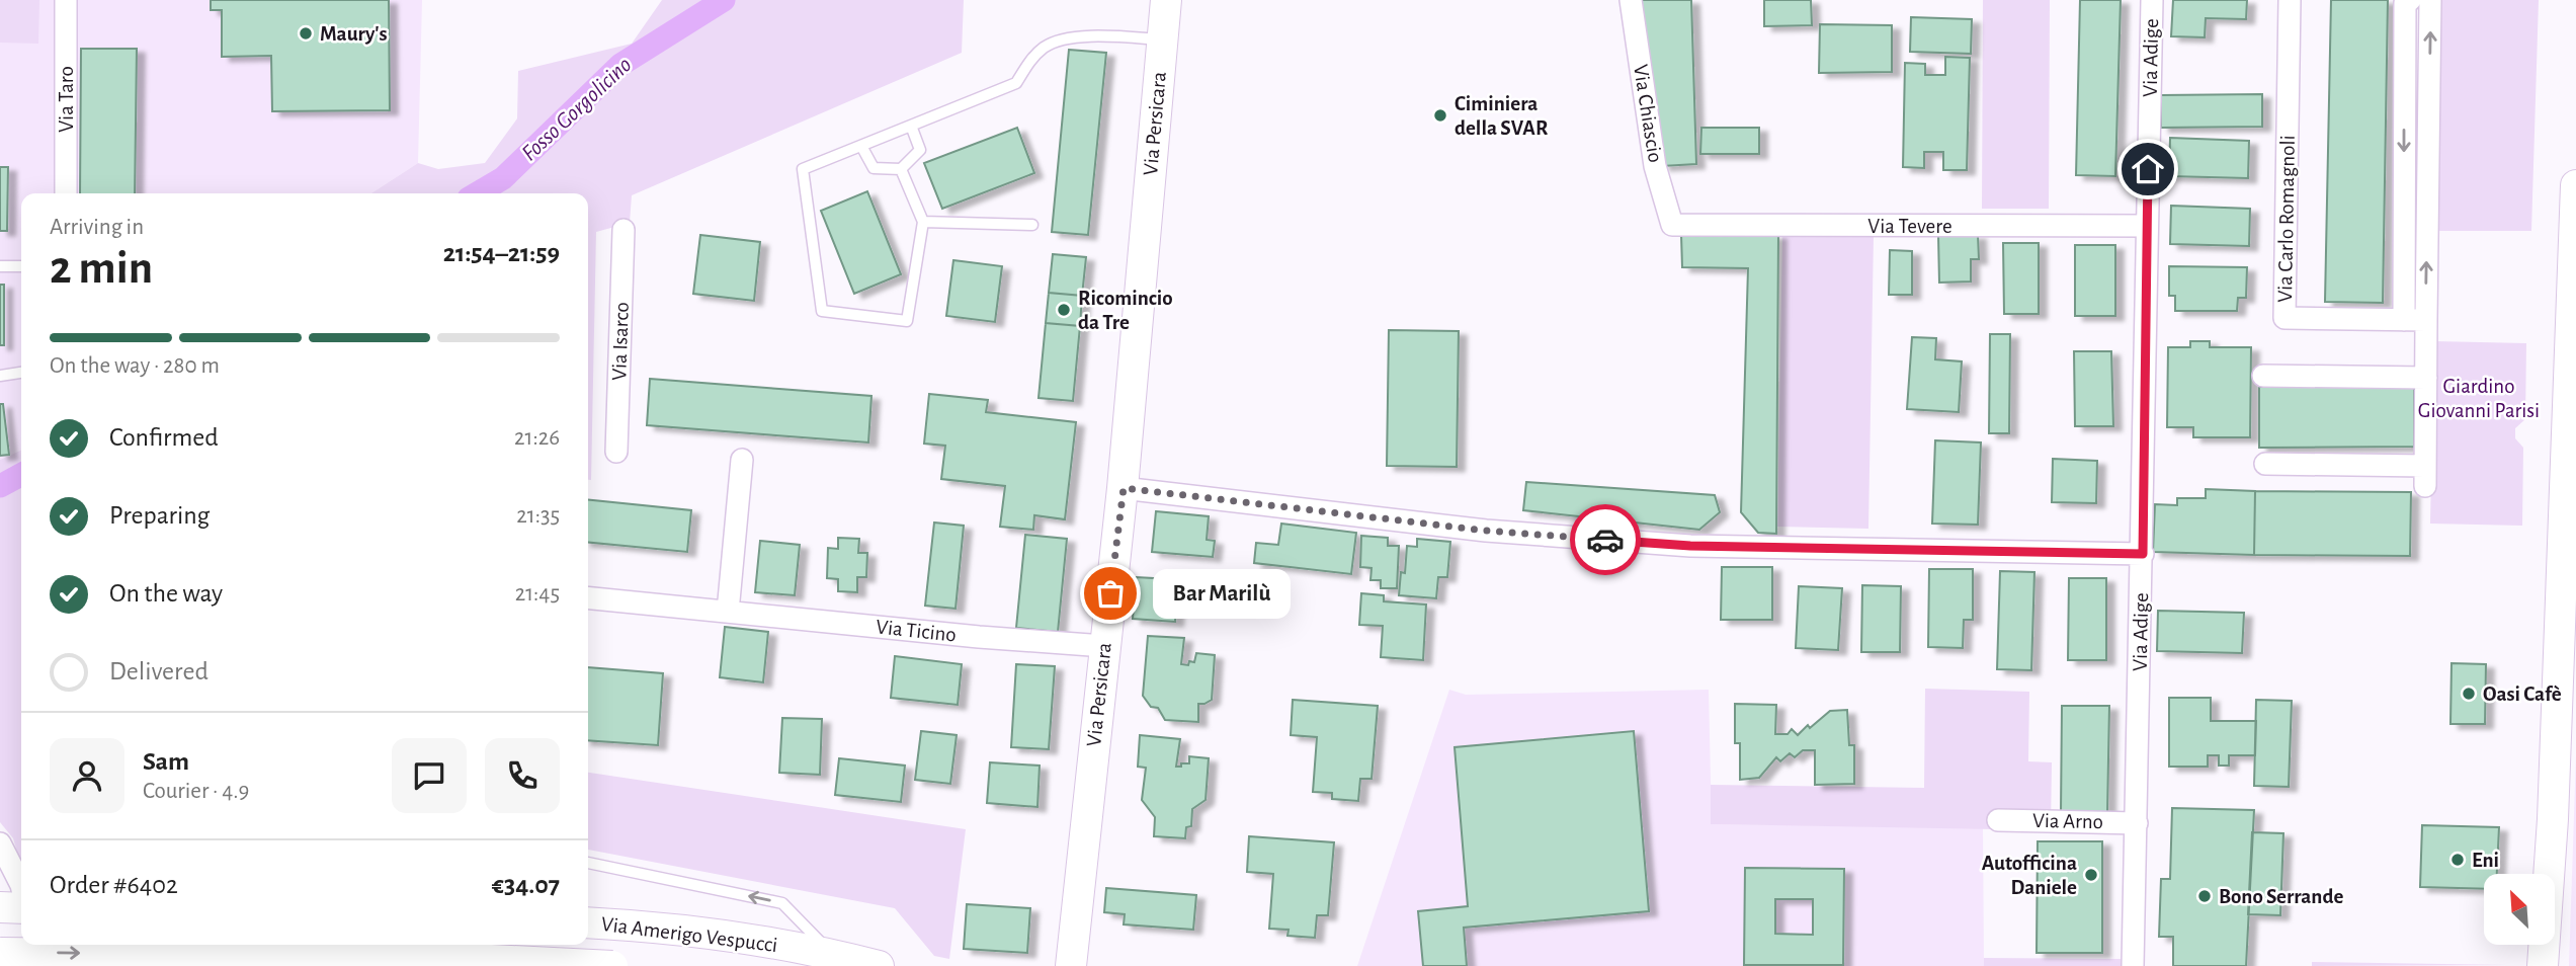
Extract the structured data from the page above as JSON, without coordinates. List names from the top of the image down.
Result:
{
  "streets": {
    "street": [
      "Via Adige",
      "Via Taro",
      "Via Chiascio",
      "Via Persicara",
      "Via Carlo Romagnoli",
      "Via Tevere",
      "Via Isarco",
      "Via Ticino",
      "Via Arno",
      "Via Amerigo Vespucci"
    ]
  },
  "crossings": [
    ["Via Adige", "Via Tevere"],
    ["Via Adige", "Via Arno"],
    ["Via Chiascio", "Via Tevere"],
    ["Via Persicara", "Via Ticino"]
  ],
  "one_way": ["Via Amerigo Vespucci"],
  "water": ["Fosso Gorgolicino"],
  "parks": ["Giardino Giovanni Parisi"],
  "places": [
    "Maury's",
    "Ciminiera della SVAR",
    "Ricomincio da Tre",
    "Bar Marilù",
    "Oasi Cafè",
    "Eni",
    "Autofficina Daniele",
    "Bono Serrande"
  ],
  "north": "top left",
  "page": {
    "heading": ["2 min", "Arriving in", "21:54–21:59"],
    "panel": [
      "Sam",
      "Courier · 4.9",
      "Order #6402",
      "€34.07"
    ],
    "bar": "On the way · 280 m",
    "list": [
      ["Confirmed", "21:26"],
      ["Preparing", "21:35"],
      ["On the way", "21:45"],
      "Delivered"
    ],
    "bubble": "Bar Marilù"
  }
}
